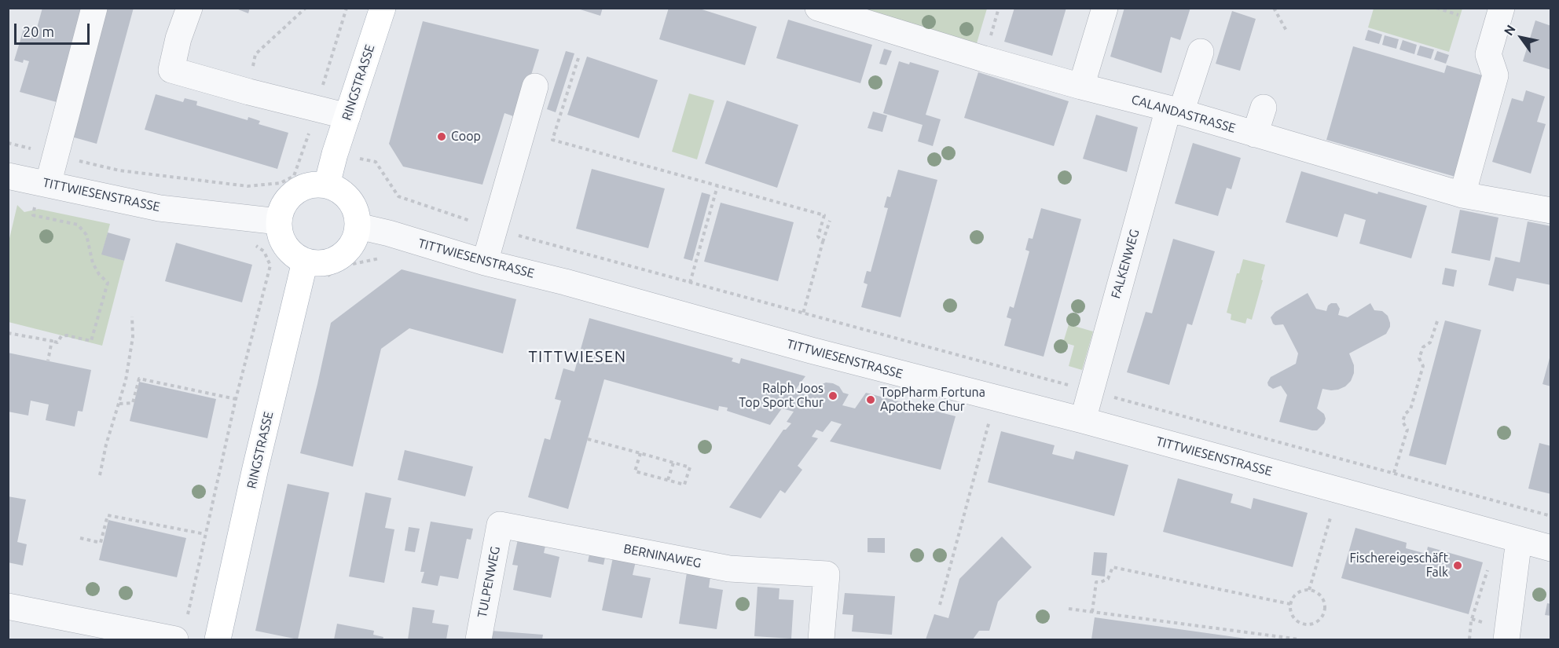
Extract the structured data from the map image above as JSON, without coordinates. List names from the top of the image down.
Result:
{
  "streets": {
    "main road": ["RINGSTRASSE"],
    "street": [
      "CALANDASTRASSE",
      "TITTWIESENSTRASSE",
      "FALKENWEG",
      "BERNINAWEG",
      "TULPENWEG"
    ]
  },
  "crossings": [
    ["RINGSTRASSE", "TITTWIESENSTRASSE"],
    ["CALANDASTRASSE", "FALKENWEG"],
    ["TITTWIESENSTRASSE", "FALKENWEG"],
    ["BERNINAWEG", "TULPENWEG"]
  ],
  "districts": ["TITTWIESEN"],
  "places": [
    "Coop",
    "Ralph Joos Top Sport Chur",
    "TopPharm Fortuna Apotheke Chur",
    "Fischereigeschäft Falk"
  ],
  "scale_bar": "20 m",
  "north": "top left"
}
